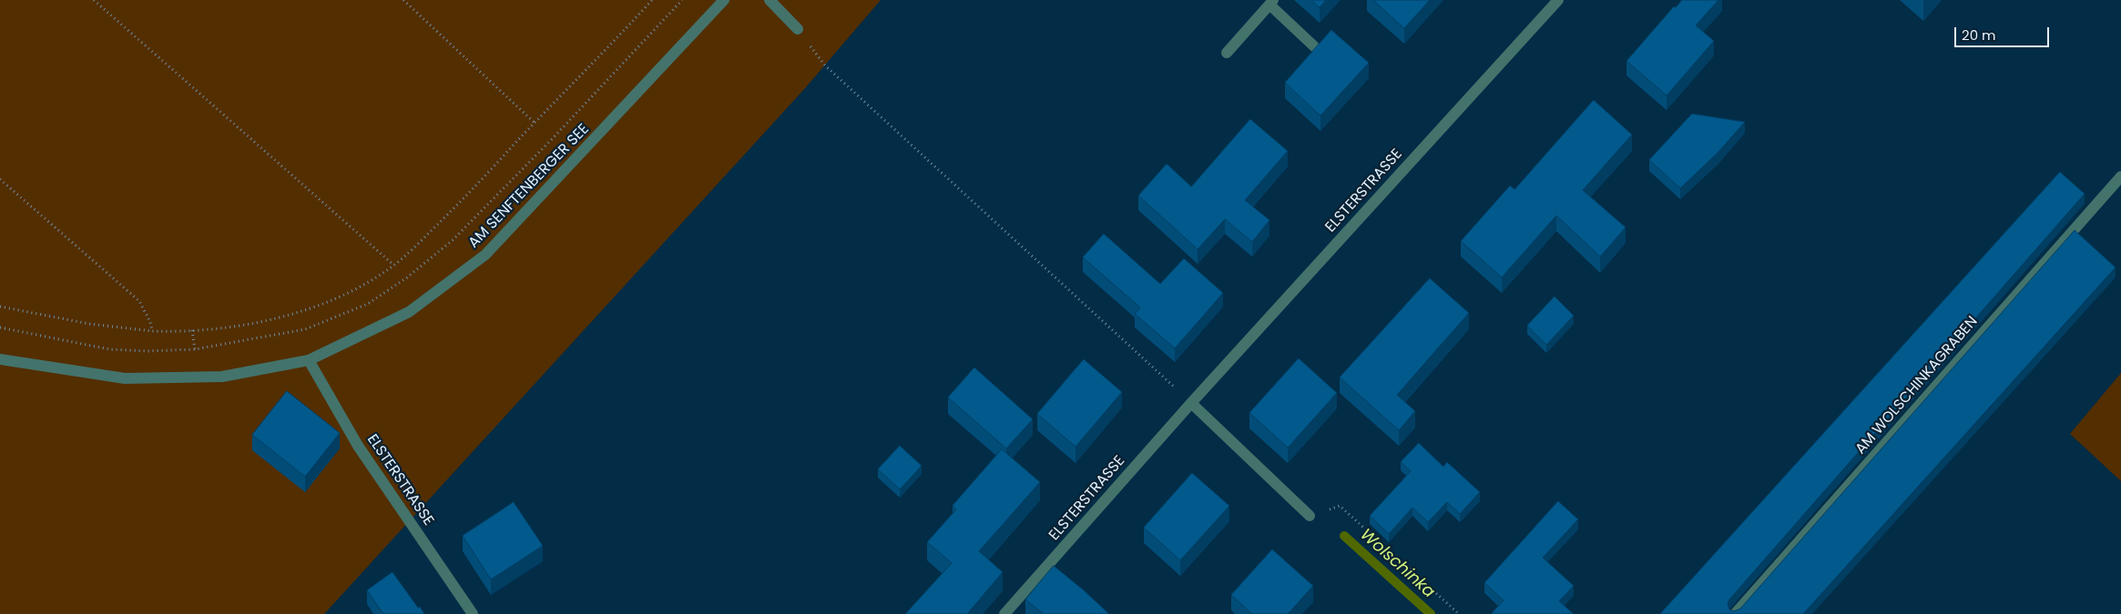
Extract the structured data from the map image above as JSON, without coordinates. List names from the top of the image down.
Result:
{
  "streets": {
    "street": ["AM SENFTENBERGER SEE", "ELSTERSTRASSE", "AM WOLSCHINKAGRABEN"]
  },
  "crossings": [
    ["AM SENFTENBERGER SEE", "ELSTERSTRASSE"]
  ],
  "water": ["Wolschinka"],
  "scale_bar": "20 m"
}
